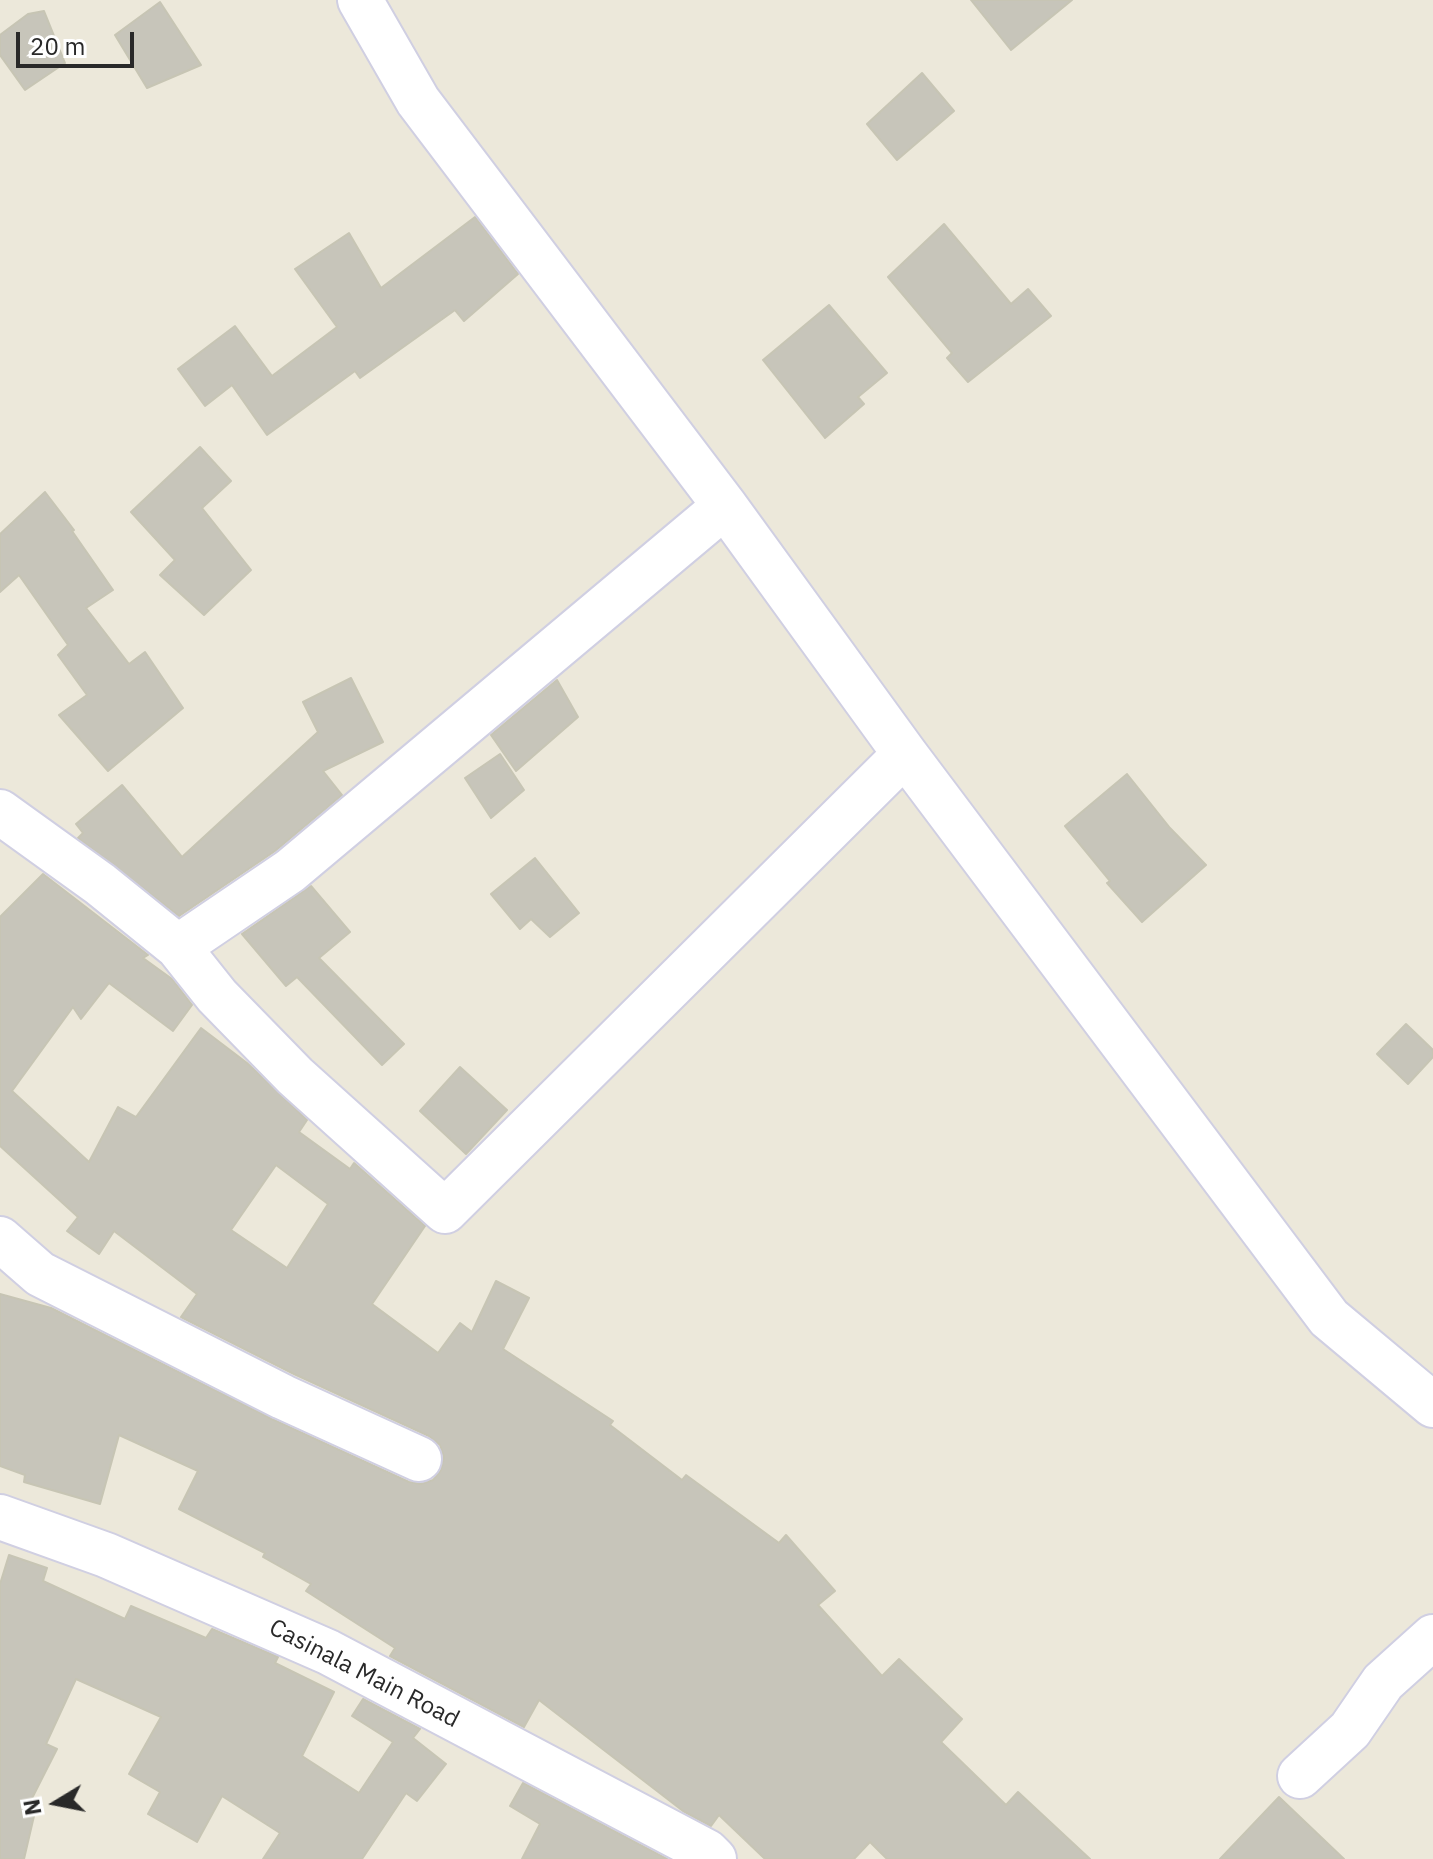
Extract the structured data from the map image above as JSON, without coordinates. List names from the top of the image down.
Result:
{
  "streets": {
    "street": ["Casinala Main Road"]
  },
  "scale_bar": "20 m",
  "north": "left"
}
